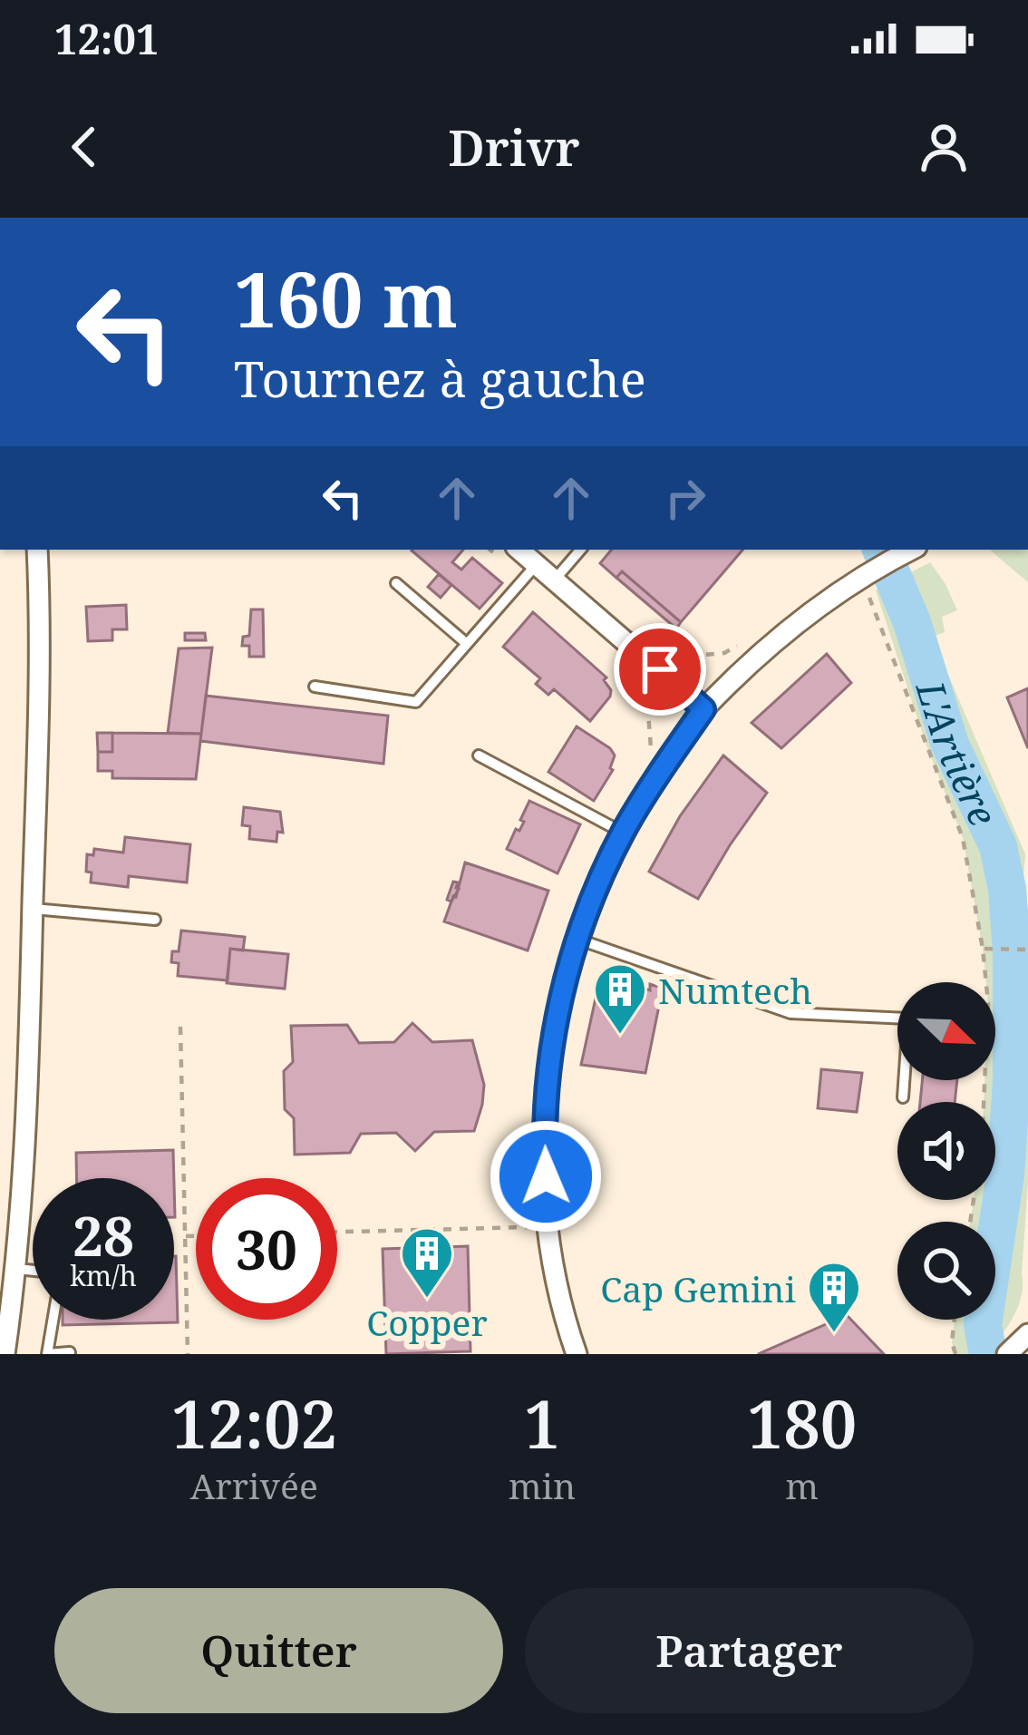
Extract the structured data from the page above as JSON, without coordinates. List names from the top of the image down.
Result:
{
  "water": ["L'Artière"],
  "places": {
    "building": ["Numtech", "Copper", "Cap Gemini"]
  },
  "north": "bottom right",
  "page": {
    "status": "12:01",
    "header": "Drivr",
    "turn": ["160 m", "Tournez à gauche"],
    "speed": "28 km/h",
    "limit": "30",
    "eta": [
      "12:02",
      "Arrivée",
      "1",
      "min",
      "180",
      "m"
    ],
    "buttons": ["Quitter", "Partager"]
  }
}
